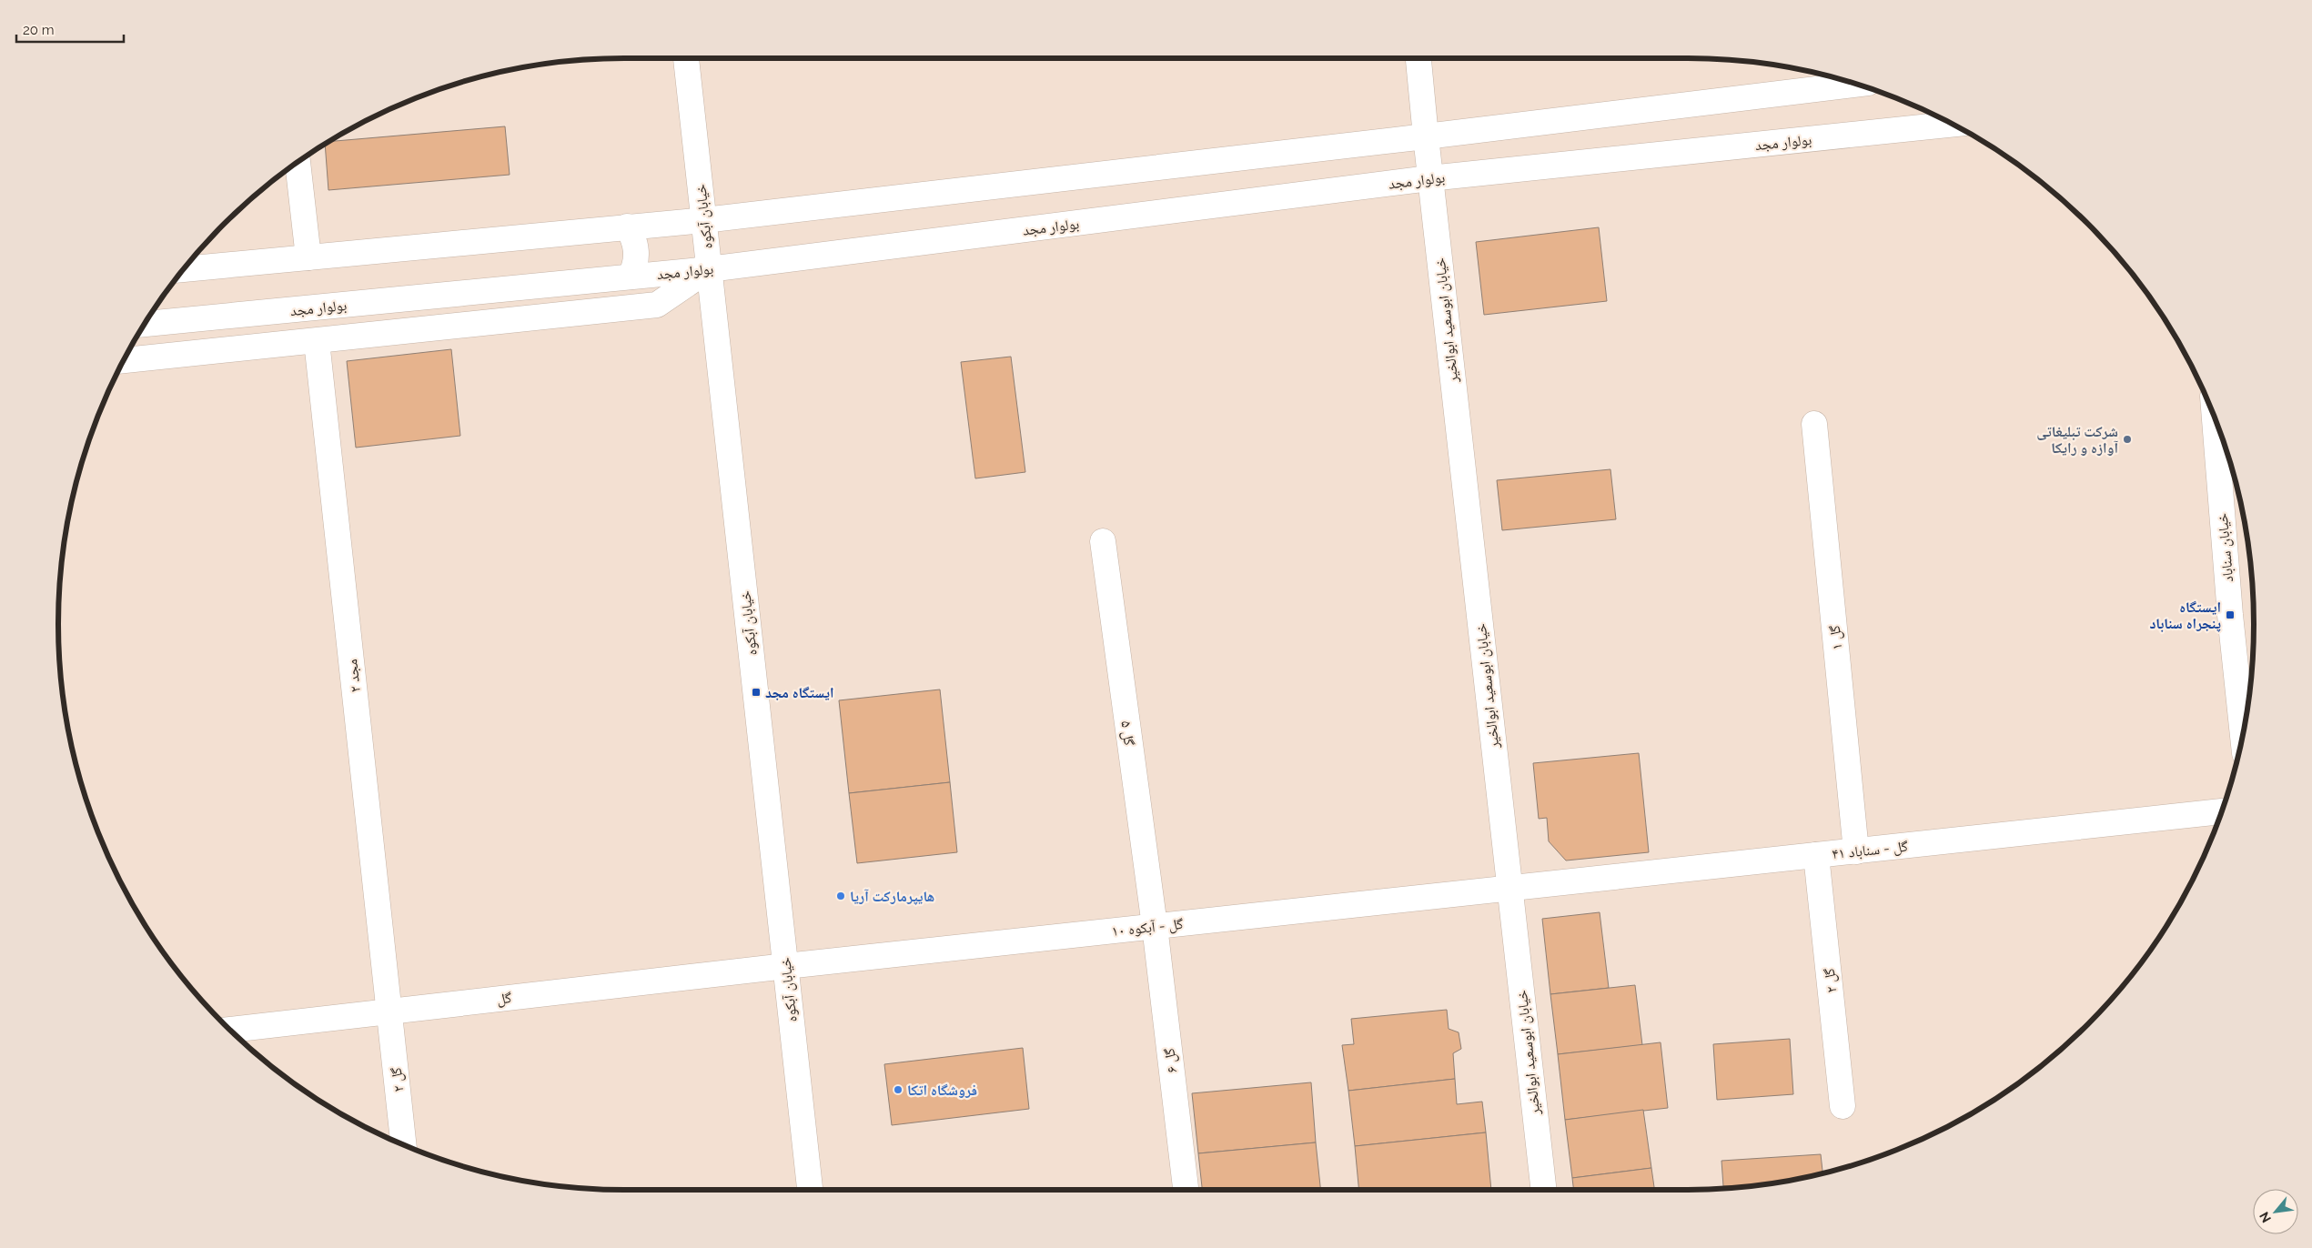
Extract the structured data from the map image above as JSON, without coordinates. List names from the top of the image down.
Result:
{
  "streets": {
    "street": [
      "بولوار مجد",
      "خیابان آبکوه",
      "خیابان ابوسعید ابوالخیر",
      "خیابان سناباد",
      "گل ۱",
      "مجد ۲",
      "گل ۵",
      "گل - سناباد ۴۱",
      "گل - آبکوه ۱۰",
      "گل ۲",
      "گل",
      "گل ۶"
    ]
  },
  "crossings": [
    ["بولوار مجد", "خیابان آبکوه"],
    ["بولوار مجد", "خیابان ابوسعید ابوالخیر"],
    ["خیابان آبکوه", "گل - آبکوه ۱۰"],
    ["خیابان آبکوه", "گل"],
    ["خیابان ابوسعید ابوالخیر", "گل - سناباد ۴۱"],
    ["خیابان ابوسعید ابوالخیر", "گل - آبکوه ۱۰"],
    ["گل ۱", "گل - سناباد ۴۱"],
    ["مجد ۲", "گل ۲"],
    ["مجد ۲", "گل"],
    ["گل ۵", "گل - آبکوه ۱۰"],
    ["گل ۵", "گل ۶"],
    ["گل - سناباد ۴۱", "گل - آبکوه ۱۰"],
    ["گل - سناباد ۴۱", "گل ۲"],
    ["گل - آبکوه ۱۰", "گل"],
    ["گل - آبکوه ۱۰", "گل ۶"],
    ["گل ۲", "گل"]
  ],
  "places": {
    "other": ["شرکت تبلیغاتی آوازه و رایکا", "هایپرمارکت آریا", "فروشگاه اتکا"],
    "transit": ["ایستگاه پنجراه سناباد", "ایستگاه مجد"]
  },
  "scale_bar": "20 m",
  "north": "bottom left"
}
